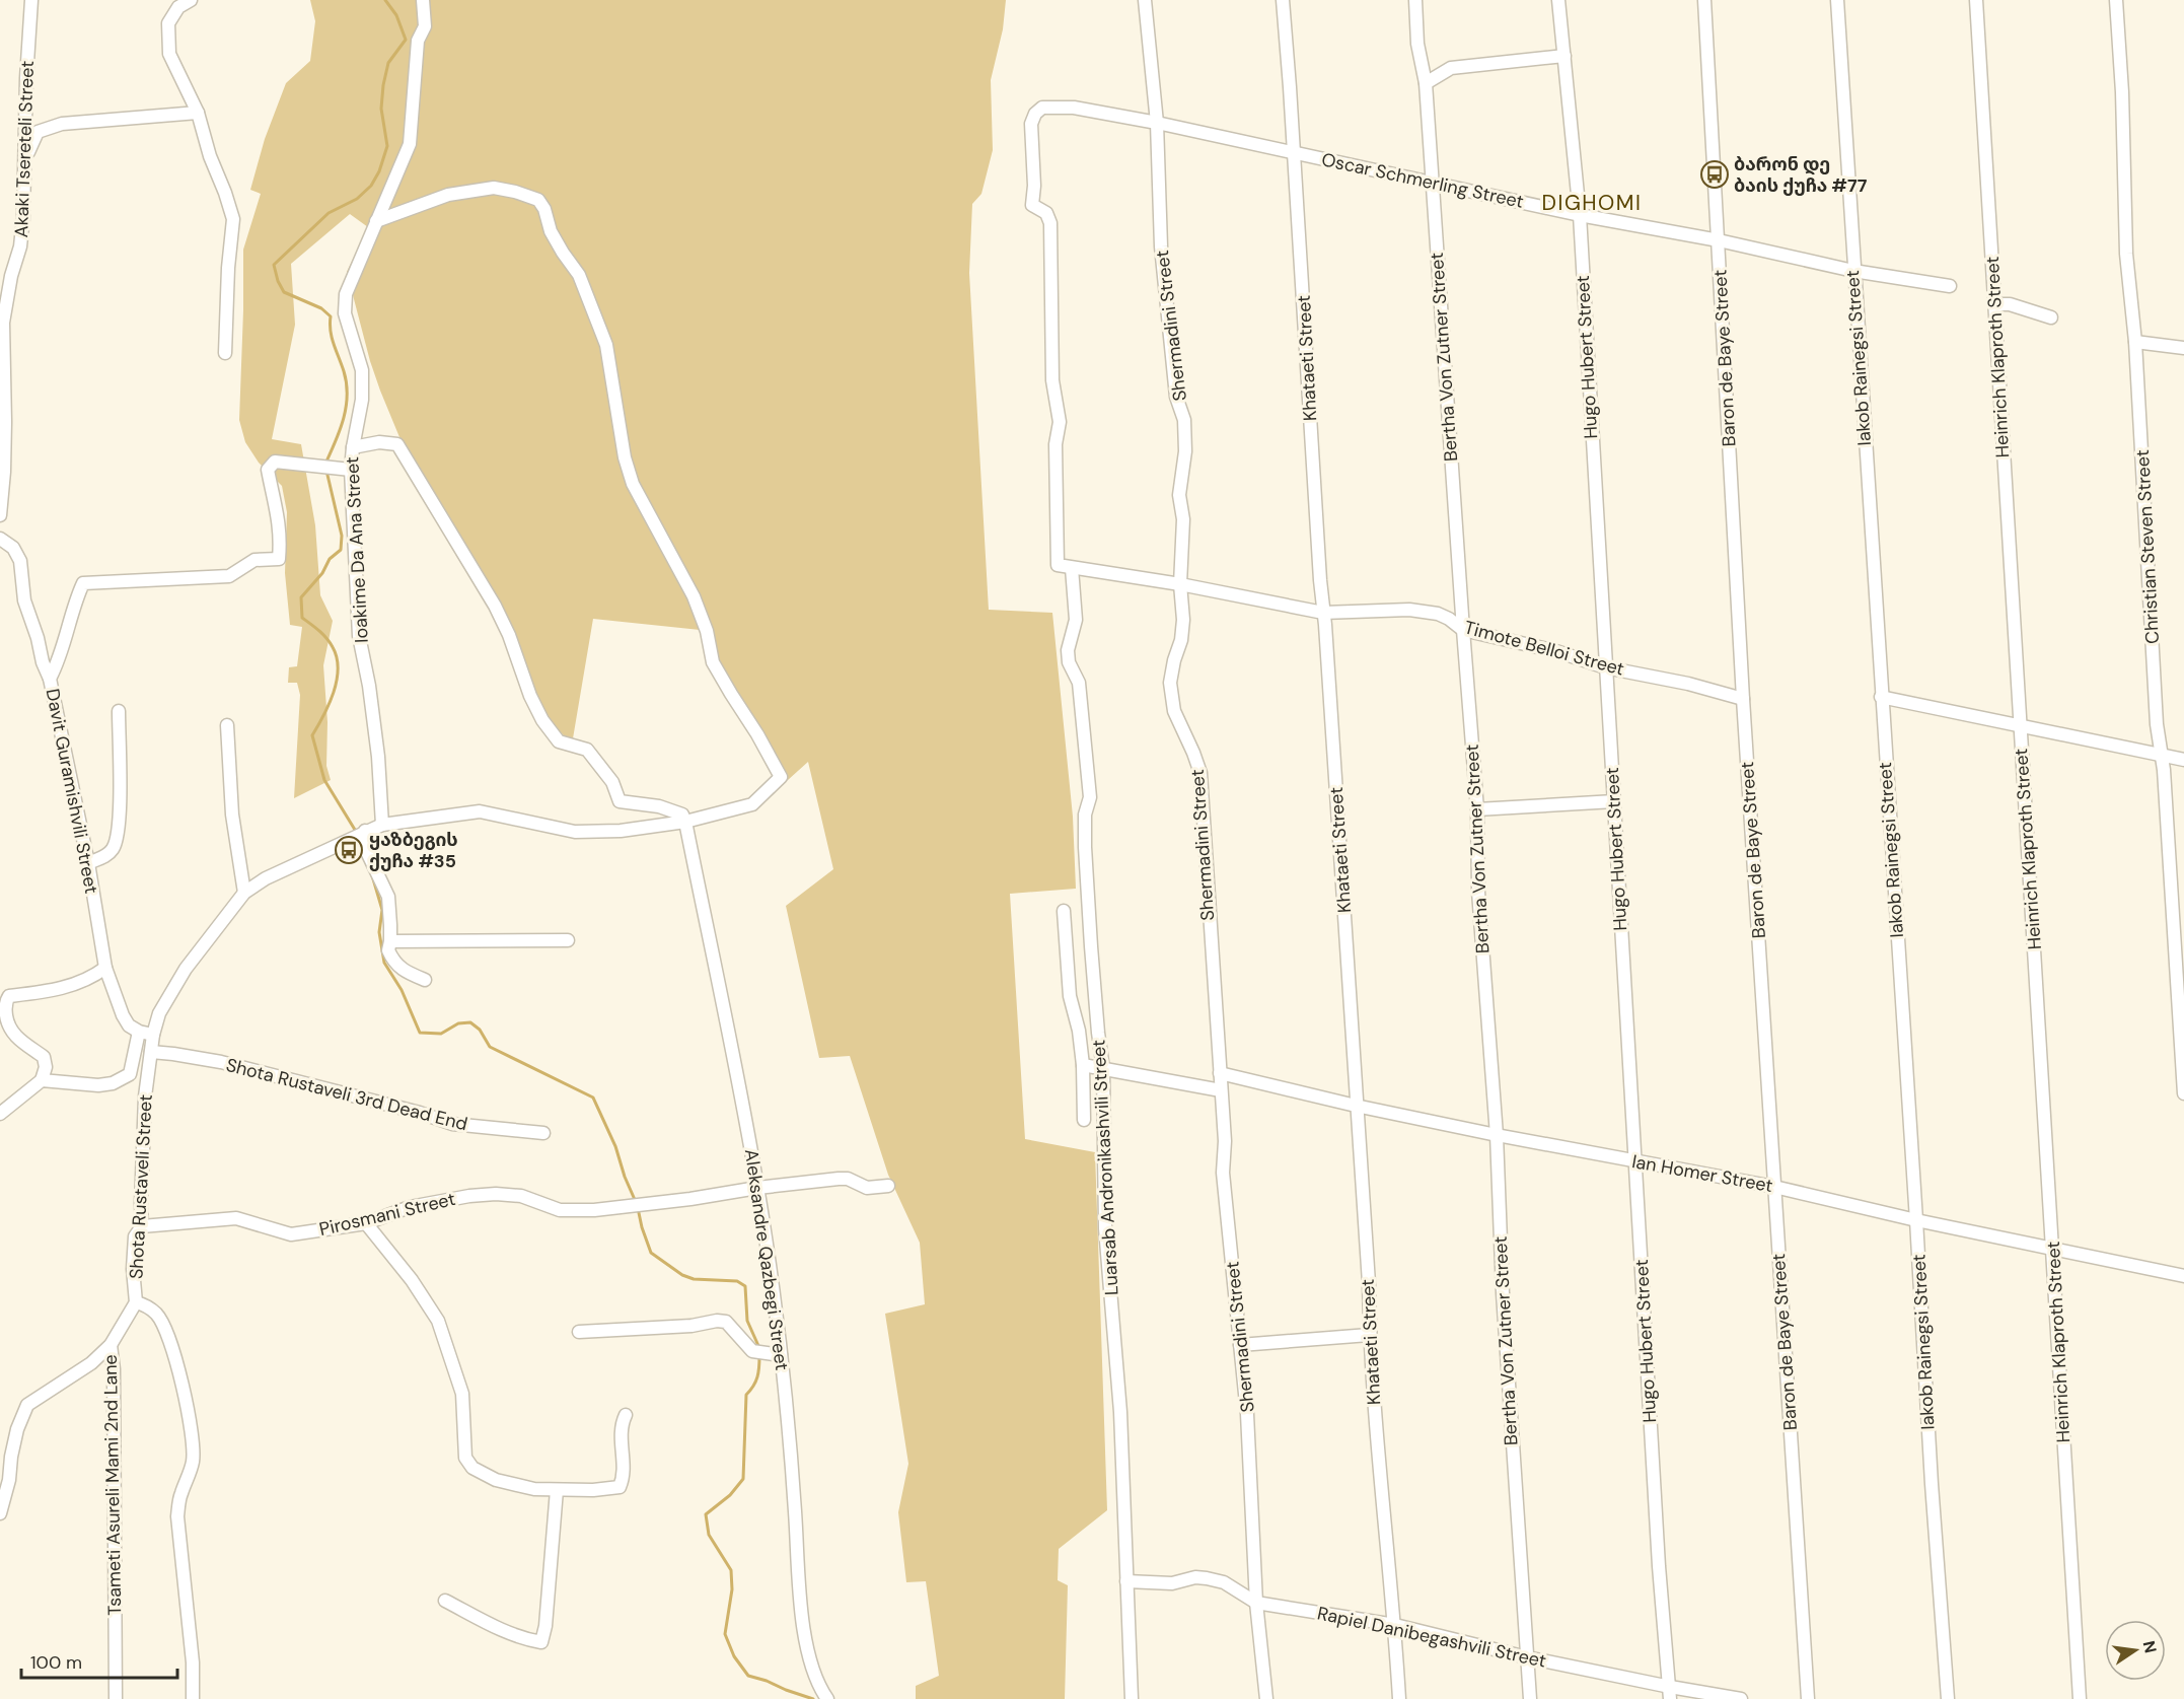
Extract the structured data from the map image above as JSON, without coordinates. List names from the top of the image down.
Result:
{
  "streets": {
    "street": [
      "Akaki Tsereteli Street",
      "Oscar Schmerling Street",
      "Shermadini Street",
      "Bertha Von Zutner Street",
      "Hugo Hubert Street",
      "Heinrich Klaproth Street",
      "Khataeti Street",
      "Baron de Baye Street",
      "Iakob Rainegsi Street",
      "Christian Steven Street",
      "Ioakime Da Ana Street",
      "Timote Belloi Street",
      "Davit Guramishvili Street",
      "Shota Rustaveli 3rd Dead End",
      "Luarsab Andronikashvili Street",
      "Ian Homer Street",
      "Shota Rustaveli Street",
      "Pirosmani Street",
      "Aleksandre Qazbegi Street",
      "Tsameti Asureli Mami 2nd Lane",
      "Rapiel Danibegashvili Street"
    ]
  },
  "crossings": [
    ["Oscar Schmerling Street", "Shermadini Street"],
    ["Oscar Schmerling Street", "Bertha Von Zutner Street"],
    ["Oscar Schmerling Street", "Hugo Hubert Street"],
    ["Oscar Schmerling Street", "Khataeti Street"],
    ["Oscar Schmerling Street", "Baron de Baye Street"],
    ["Oscar Schmerling Street", "Iakob Rainegsi Street"],
    ["Oscar Schmerling Street", "Timote Belloi Street"],
    ["Shermadini Street", "Timote Belloi Street"],
    ["Shermadini Street", "Ian Homer Street"],
    ["Shermadini Street", "Rapiel Danibegashvili Street"],
    ["Bertha Von Zutner Street", "Timote Belloi Street"],
    ["Bertha Von Zutner Street", "Ian Homer Street"],
    ["Bertha Von Zutner Street", "Rapiel Danibegashvili Street"],
    ["Hugo Hubert Street", "Timote Belloi Street"],
    ["Hugo Hubert Street", "Ian Homer Street"],
    ["Hugo Hubert Street", "Rapiel Danibegashvili Street"],
    ["Heinrich Klaproth Street", "Ian Homer Street"],
    ["Khataeti Street", "Timote Belloi Street"],
    ["Khataeti Street", "Ian Homer Street"],
    ["Khataeti Street", "Rapiel Danibegashvili Street"],
    ["Baron de Baye Street", "Timote Belloi Street"],
    ["Baron de Baye Street", "Ian Homer Street"],
    ["Iakob Rainegsi Street", "Ian Homer Street"],
    ["Ioakime Da Ana Street", "Shota Rustaveli Street"],
    ["Timote Belloi Street", "Luarsab Andronikashvili Street"],
    ["Shota Rustaveli 3rd Dead End", "Shota Rustaveli Street"],
    ["Luarsab Andronikashvili Street", "Rapiel Danibegashvili Street"],
    ["Shota Rustaveli Street", "Pirosmani Street"],
    ["Shota Rustaveli Street", "Aleksandre Qazbegi Street"],
    ["Shota Rustaveli Street", "Tsameti Asureli Mami 2nd Lane"],
    ["Pirosmani Street", "Aleksandre Qazbegi Street"]
  ],
  "districts": ["DIGHOMI"],
  "places": {
    "bus stop": ["ბარონ დე ბაის ქუჩა #77", "ყაზბეგის ქუჩა #35"]
  },
  "scale_bar": "100 m",
  "north": "right"
}
